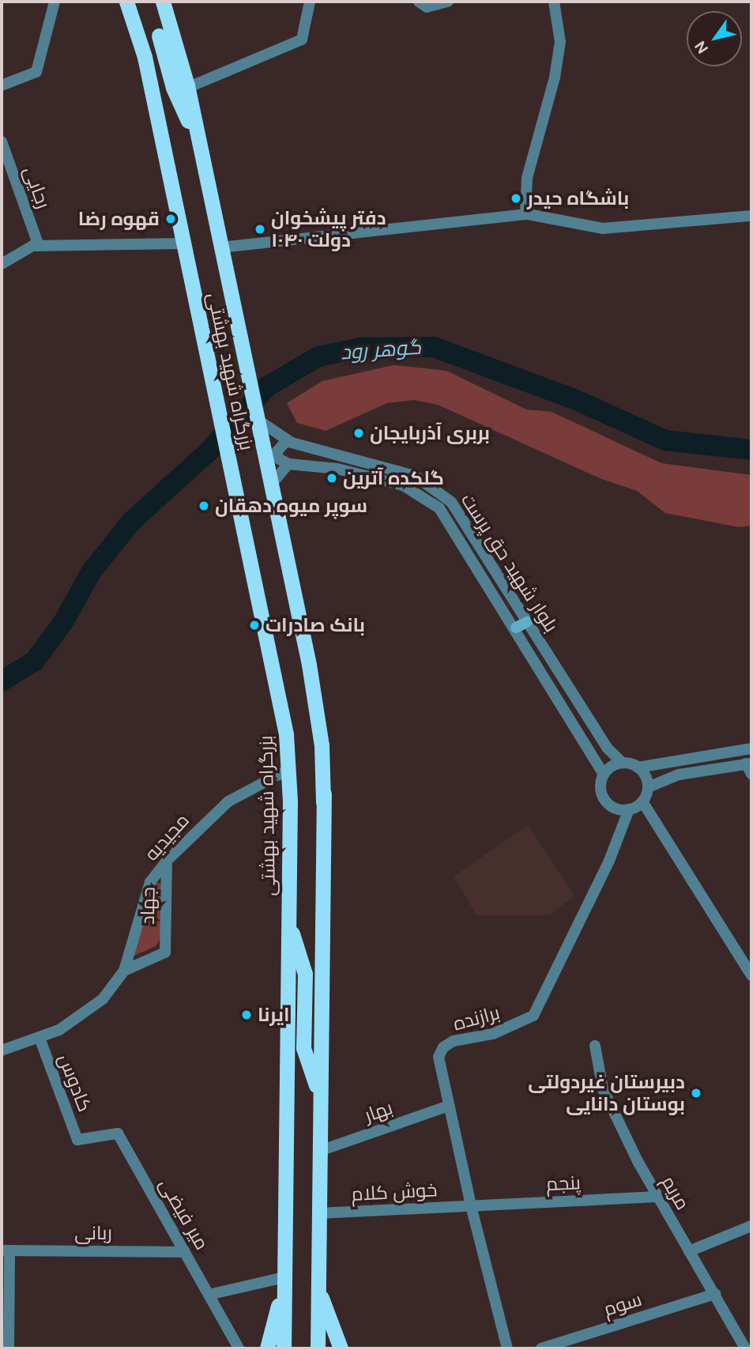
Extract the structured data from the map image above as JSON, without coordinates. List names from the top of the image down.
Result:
{
  "streets": {
    "highway": ["بزرگراه شهید بهشتی"],
    "street": [
      "رجایی",
      "بلوار شهید حق پرست",
      "مجیدیه",
      "جهاد",
      "برازنده",
      "کادوس",
      "بهار",
      "پنجم",
      "خوش کلام",
      "مریم",
      "میر فیضی",
      "ربانی",
      "سوم"
    ]
  },
  "crossings": [
    ["بزرگراه شهید بهشتی", "بلوار شهید حق پرست"],
    ["بزرگراه شهید بهشتی", "مجیدیه"],
    ["بزرگراه شهید بهشتی", "بهار"],
    ["بزرگراه شهید بهشتی", "خوش کلام"],
    ["بلوار شهید حق پرست", "برازنده"],
    ["مجیدیه", "جهاد"],
    ["برازنده", "بهار"],
    ["برازنده", "پنجم"],
    ["برازنده", "خوش کلام"],
    ["کادوس", "میر فیضی"],
    ["پنجم", "خوش کلام"],
    ["پنجم", "مریم"],
    ["مریم", "سوم"],
    ["میر فیضی", "ربانی"]
  ],
  "water": ["گوهر رود"],
  "places": [
    "باشگاه حیدر",
    "قهوه رضا",
    "دفتر پیشخوان دولت ۱۰۴۰",
    "بربری آذربایجان",
    "گلکده آترین",
    "سوپر میوه دهقان",
    "بانک صادرات",
    "ایرنا",
    "دبیرستان غیردولتی بوستان دانایی"
  ],
  "north": "bottom left"
}
